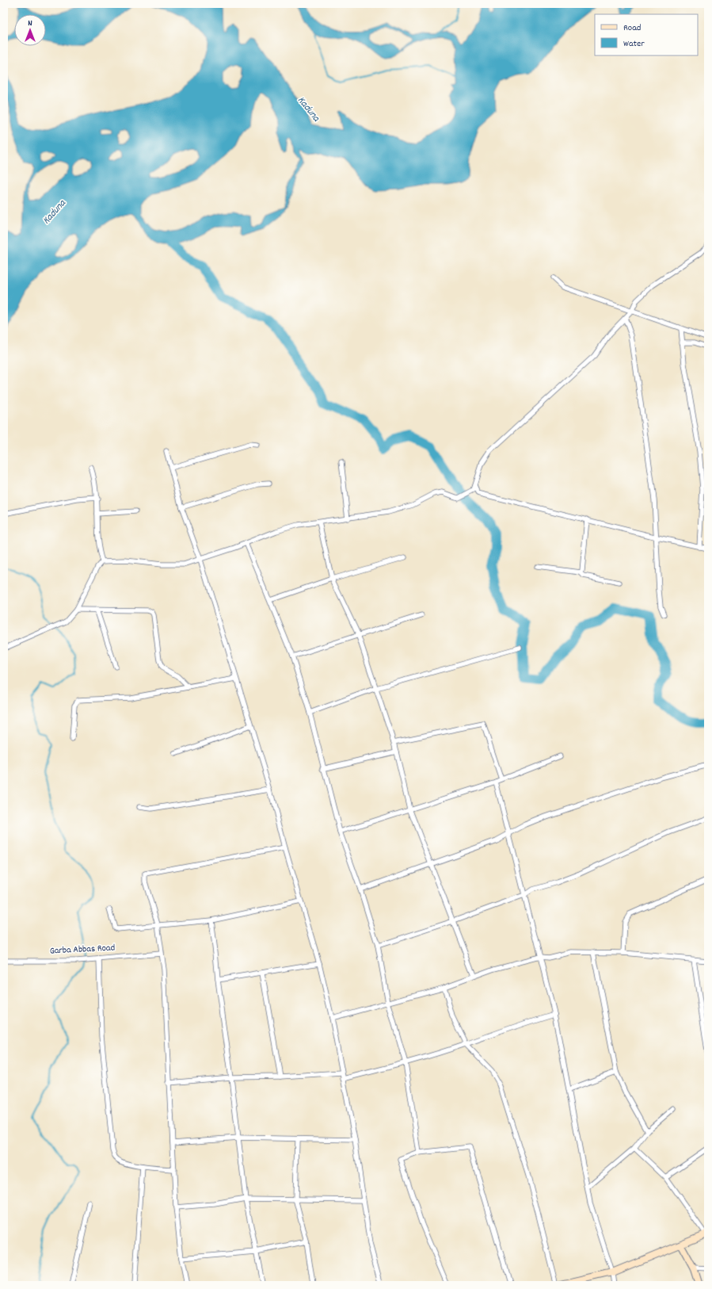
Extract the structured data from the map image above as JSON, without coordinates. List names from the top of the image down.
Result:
{
  "streets": {
    "street": ["Garba Abbas Road"]
  },
  "water": ["Kaduna"],
  "legend": ["Road", "Water"],
  "north": "top"
}
